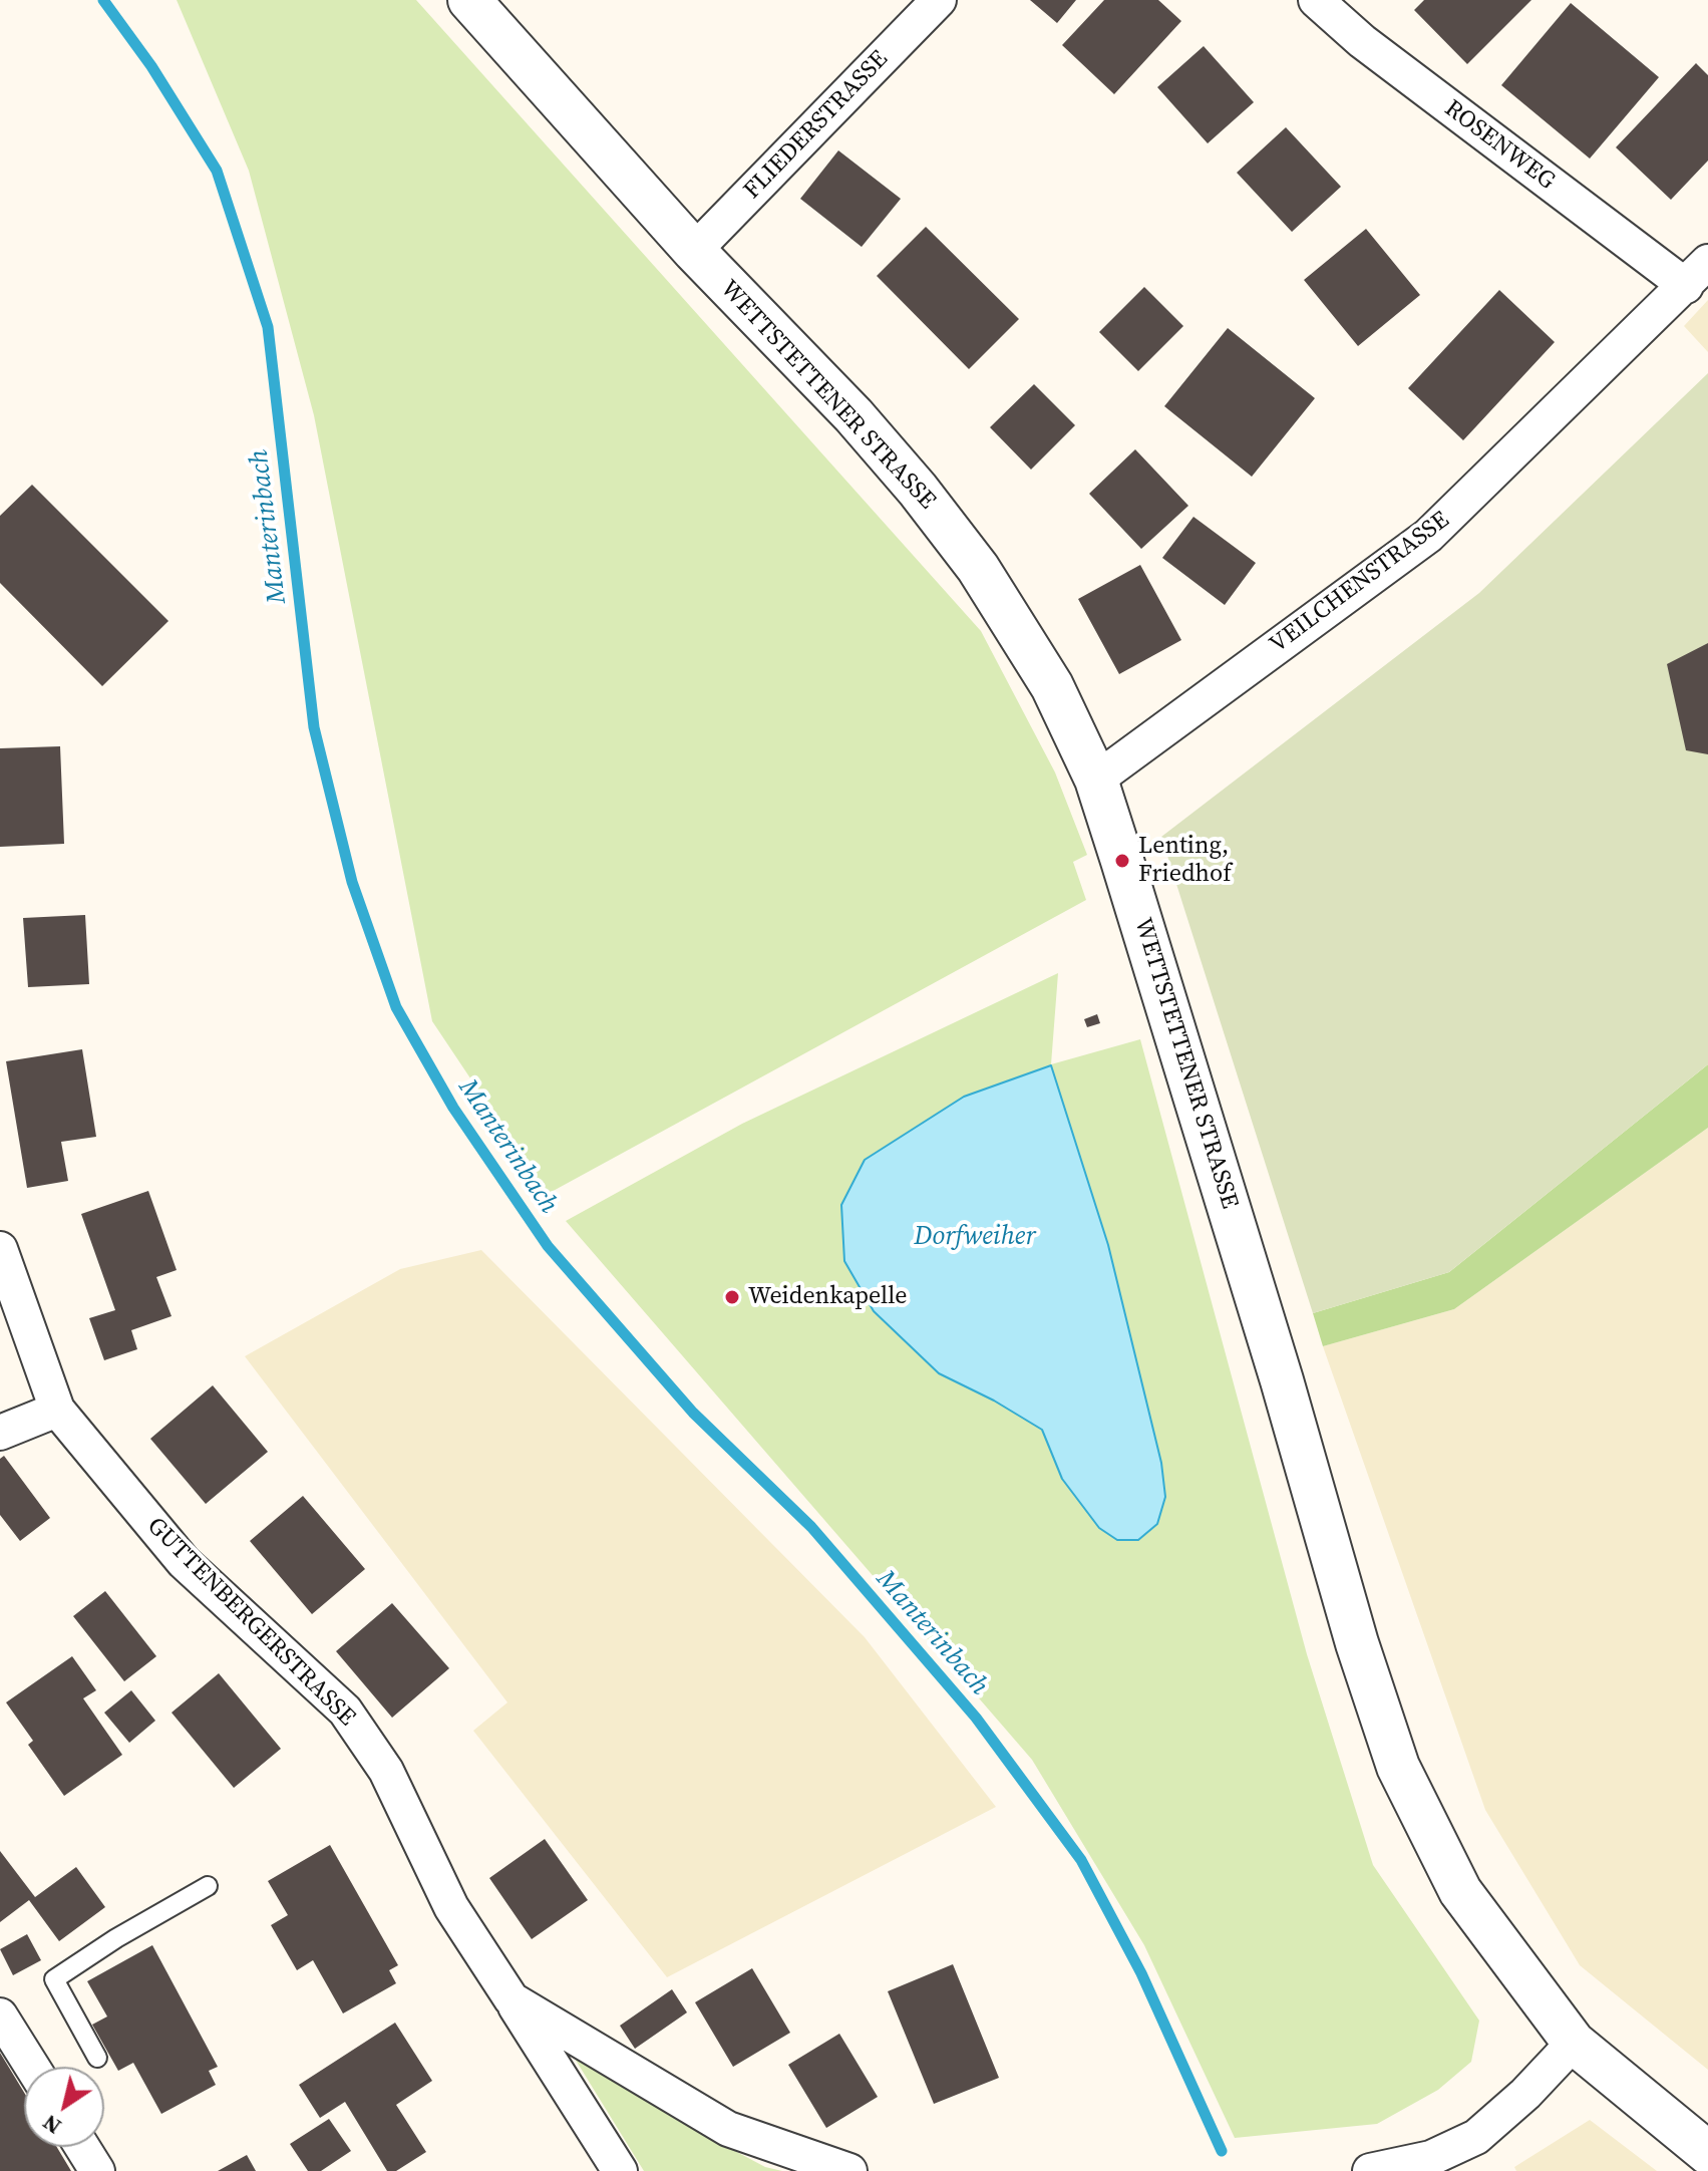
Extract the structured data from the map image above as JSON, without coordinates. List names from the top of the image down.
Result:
{
  "streets": {
    "street": [
      "FLIEDERSTRASSE",
      "ROSENWEG",
      "WETTSTETTENER STRASSE",
      "VEILCHENSTRASSE",
      "GUTTENBERGERSTRASSE"
    ]
  },
  "crossings": [
    ["FLIEDERSTRASSE", "WETTSTETTENER STRASSE"],
    ["ROSENWEG", "VEILCHENSTRASSE"],
    ["WETTSTETTENER STRASSE", "VEILCHENSTRASSE"]
  ],
  "water": ["Manterinbach", "Dorfweiher"],
  "places": ["Lenting, Friedhof", "Weidenkapelle"],
  "north": "bottom left"
}
